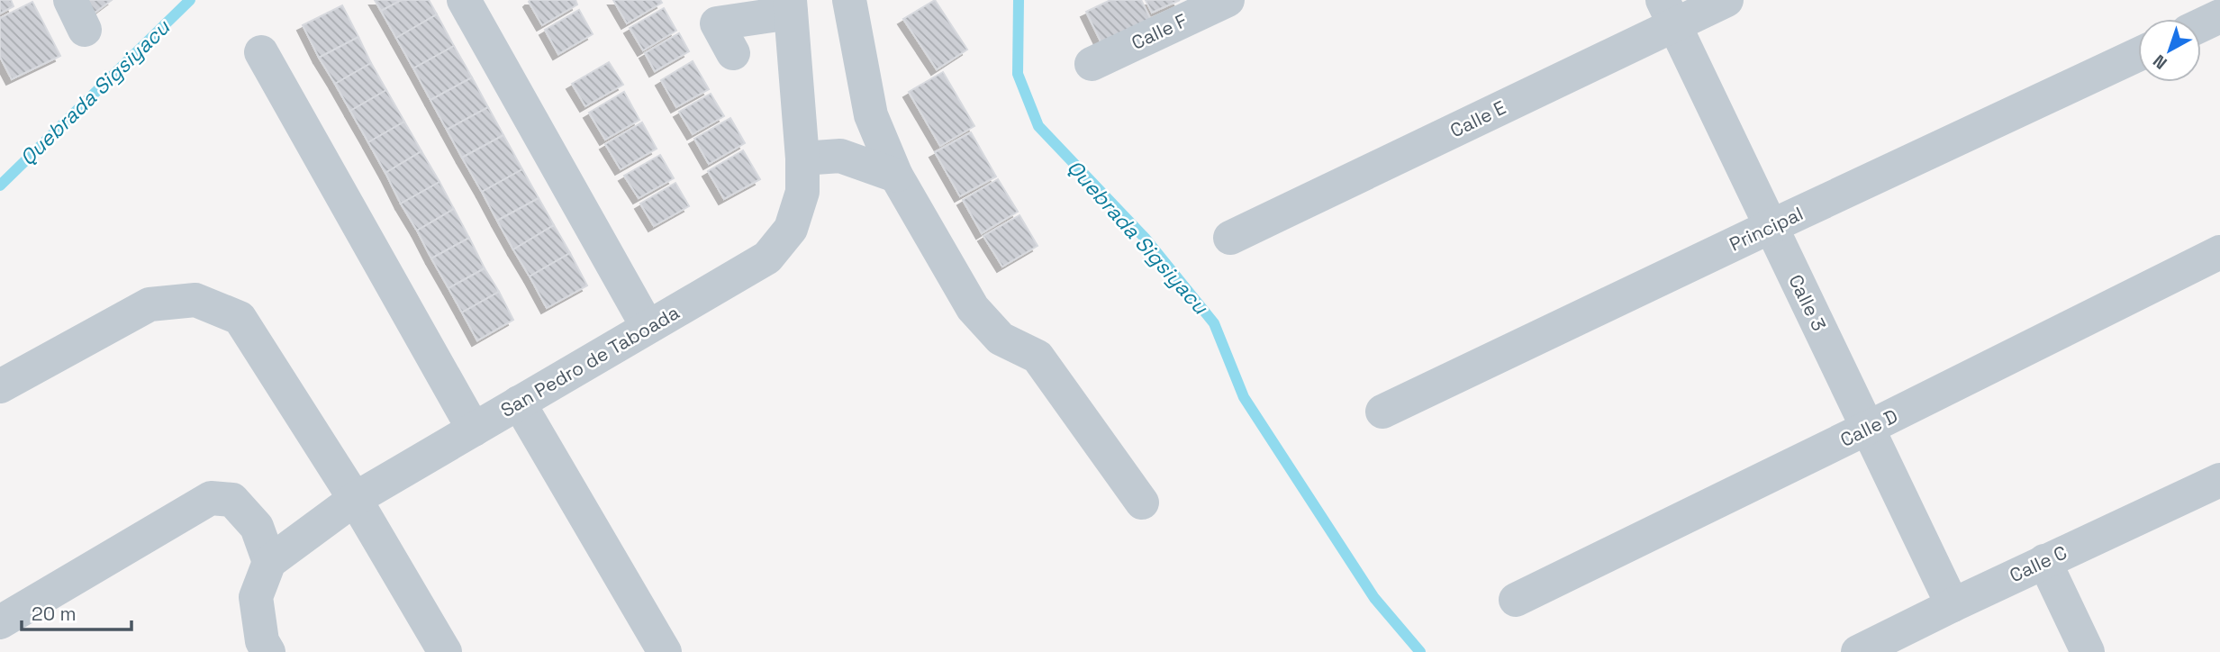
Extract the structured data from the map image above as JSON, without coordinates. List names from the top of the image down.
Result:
{
  "streets": {
    "street": [
      "Calle F",
      "Calle E",
      "Principal",
      "Calle 3",
      "San Pedro de Taboada",
      "Calle D",
      "Calle C"
    ]
  },
  "crossings": [
    ["Calle E", "Calle 3"],
    ["Principal", "Calle 3"],
    ["Calle 3", "Calle D"],
    ["Calle 3", "Calle C"]
  ],
  "water": ["Quebrada Sigsiyacu"],
  "scale_bar": "20 m",
  "north": "bottom left"
}
